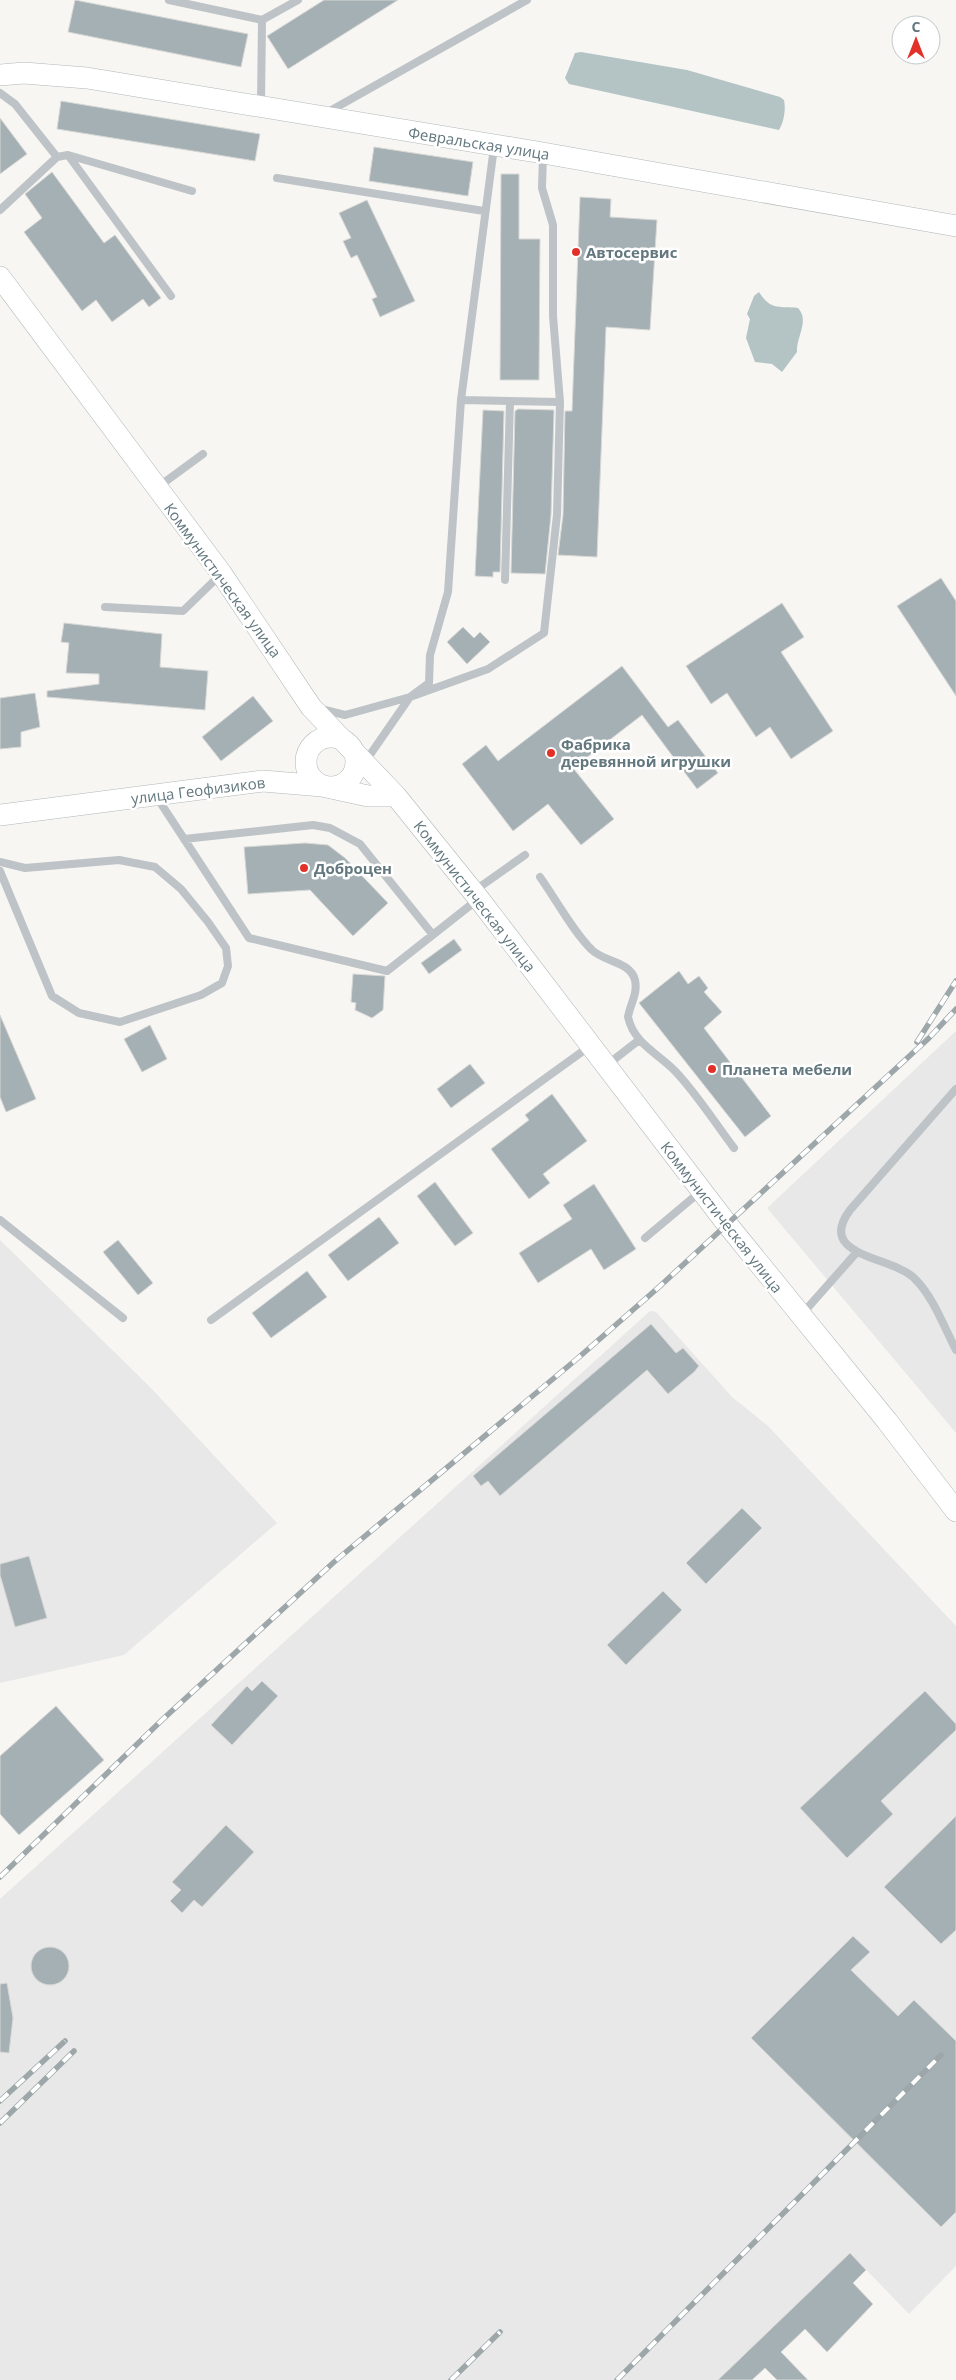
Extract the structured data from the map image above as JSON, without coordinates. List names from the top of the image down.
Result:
{
  "streets": {
    "main road": ["Февральская улица", "Коммунистическая улица", "улица Геофизиков"]
  },
  "crossings": [
    ["Коммунистическая улица", "улица Геофизиков"]
  ],
  "places": [
    "Автосервис",
    "Фабрика деревянной игрушки",
    "Доброцен",
    "Планета мебели"
  ],
  "north": "top"
}
